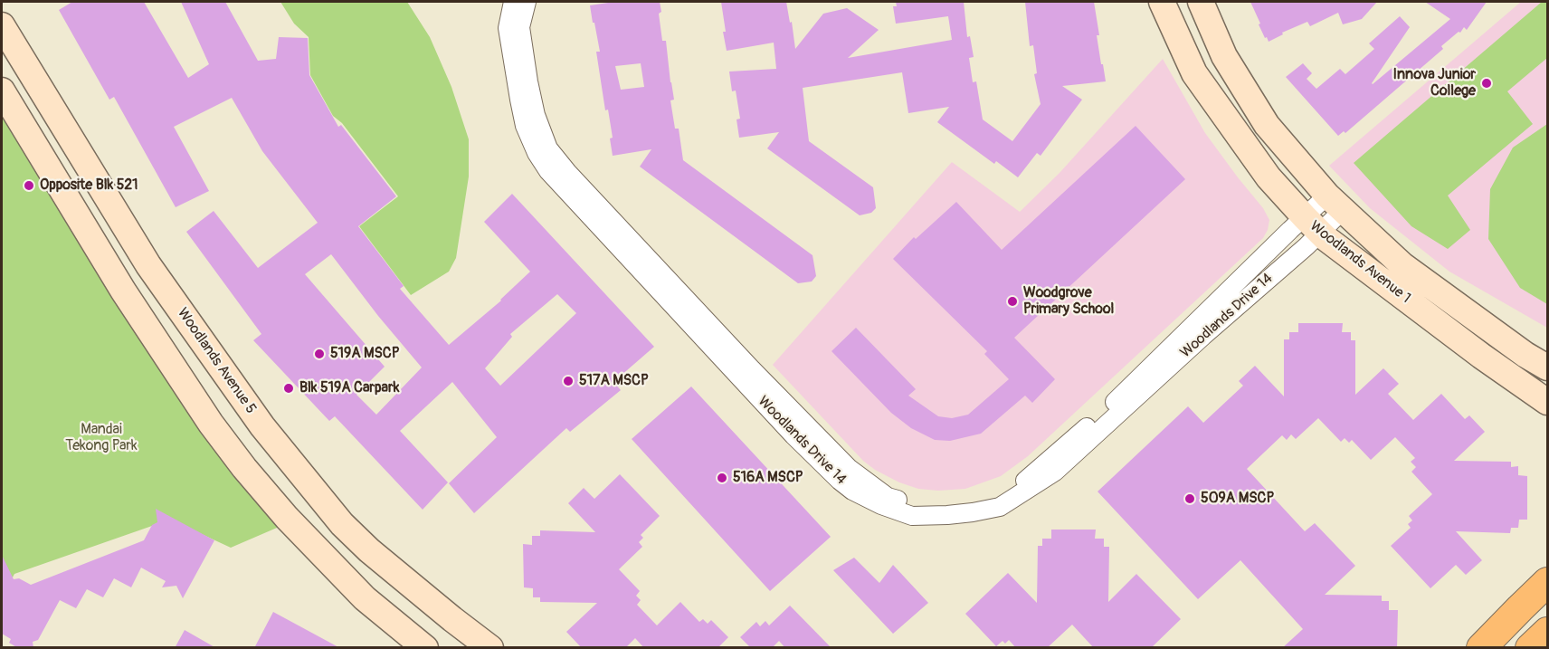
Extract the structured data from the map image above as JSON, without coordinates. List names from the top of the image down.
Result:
{
  "streets": {
    "main road": ["Woodlands Avenue 1", "Woodlands Avenue 5"],
    "street": ["Woodlands Drive 14"]
  },
  "crossings": [
    ["Woodlands Avenue 1", "Woodlands Drive 14"]
  ],
  "parks": ["Mandai Tekong Park"],
  "places": [
    "Innova Junior College",
    "Opposite Blk 521",
    "Woodgrove Primary School",
    "519A MSCP",
    "517A MSCP",
    "Blk 519A Carpark",
    "516A MSCP",
    "509A MSCP"
  ]
}
